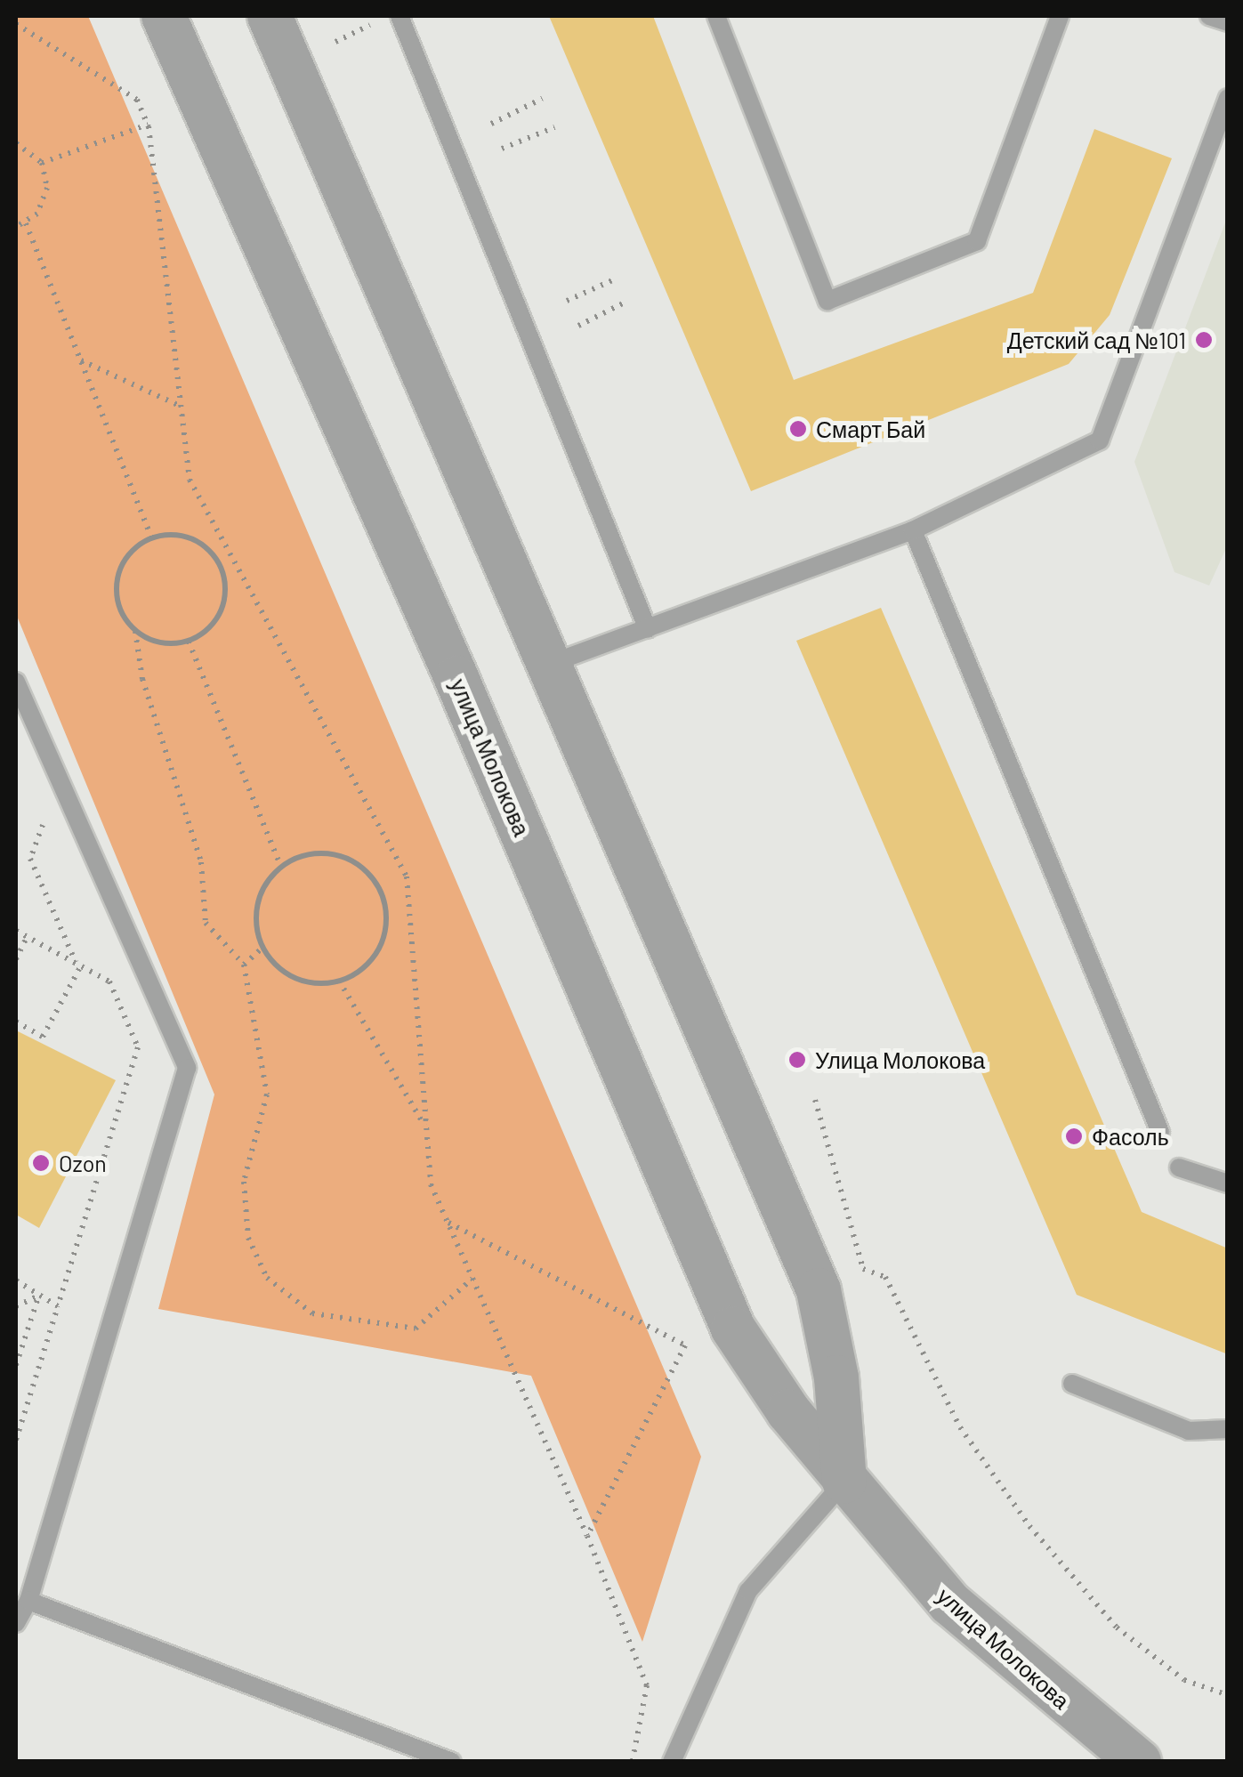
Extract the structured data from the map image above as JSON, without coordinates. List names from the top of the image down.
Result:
{
  "streets": {
    "street": ["улица Молокова"]
  },
  "places": [
    "Детский сад №101",
    "Смарт Бай",
    "Улица Молокова",
    "Фасоль",
    "Ozon"
  ]
}
